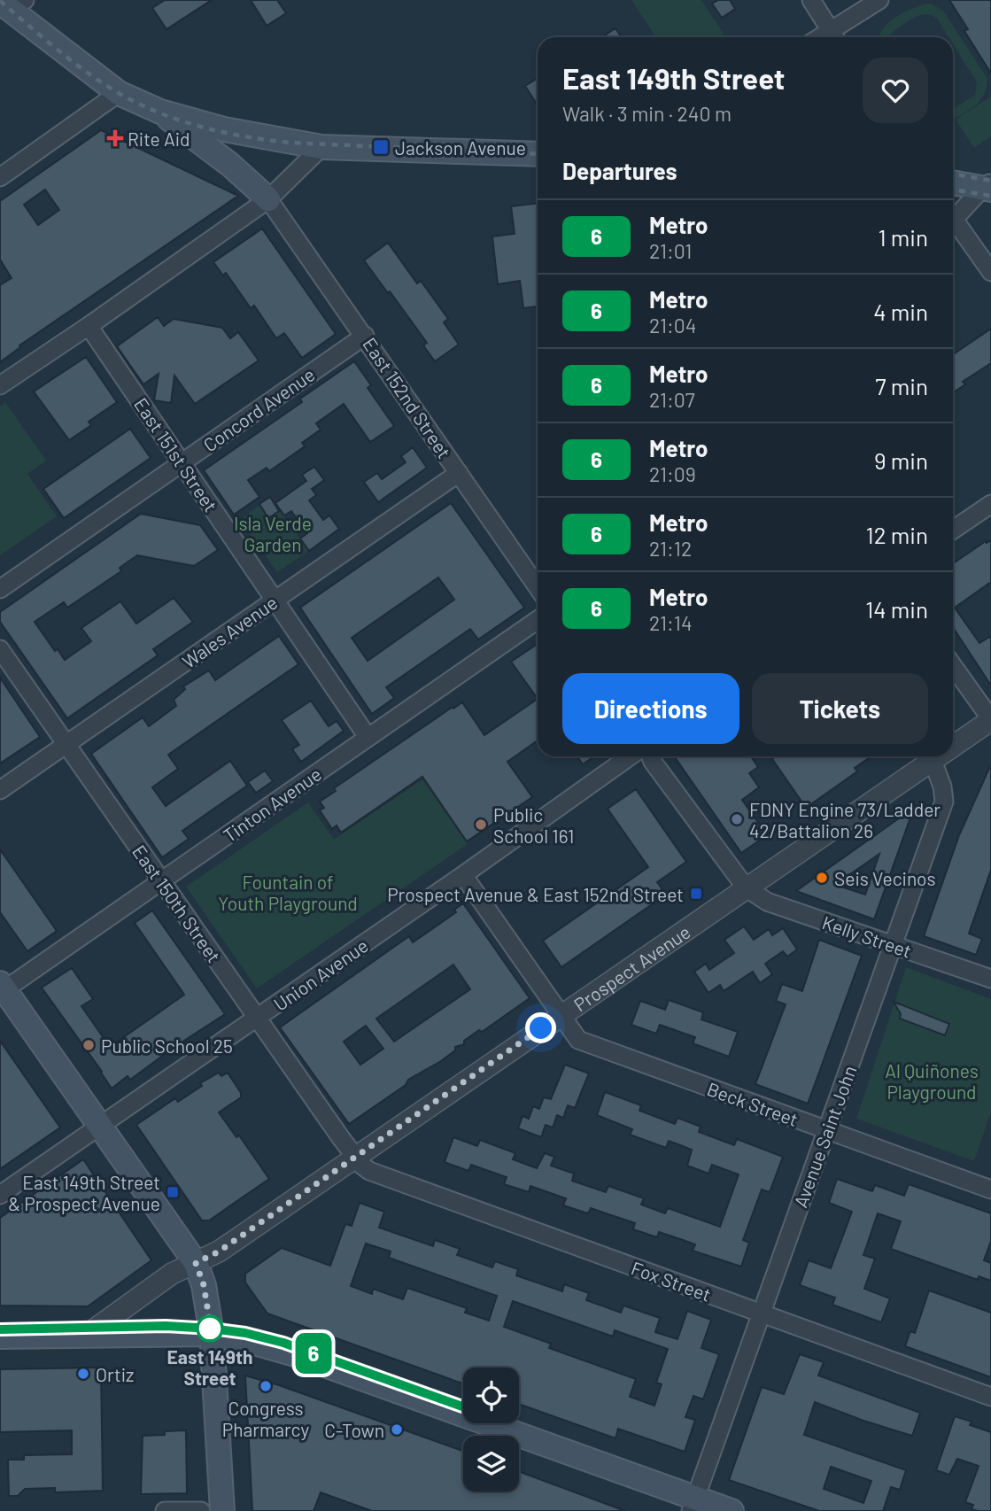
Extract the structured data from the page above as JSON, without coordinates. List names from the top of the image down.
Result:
{
  "streets": {
    "street": [
      "East 152nd Street",
      "Concord Avenue",
      "East 151st Street",
      "Wales Avenue",
      "Tinton Avenue",
      "East 150th Street",
      "Kelly Street",
      "Prospect Avenue",
      "Union Avenue",
      "Beck Street",
      "Avenue Saint John",
      "Fox Street"
    ]
  },
  "crossings": [
    ["East 152nd Street", "Concord Avenue"],
    ["East 152nd Street", "Wales Avenue"],
    ["Concord Avenue", "East 151st Street"],
    ["East 151st Street", "Wales Avenue"],
    ["East 151st Street", "Tinton Avenue"],
    ["Wales Avenue", "East 150th Street"],
    ["Tinton Avenue", "East 150th Street"],
    ["East 150th Street", "Prospect Avenue"],
    ["East 150th Street", "Union Avenue"],
    ["East 150th Street", "Fox Street"],
    ["Kelly Street", "Prospect Avenue"],
    ["Kelly Street", "Avenue Saint John"],
    ["Prospect Avenue", "Beck Street"],
    ["Prospect Avenue", "Avenue Saint John"],
    ["Prospect Avenue", "Fox Street"],
    ["Beck Street", "Avenue Saint John"],
    ["Avenue Saint John", "Fox Street"]
  ],
  "parks": ["Isla Verde Garden", "Fountain of Youth Playground", "Al Quiñones Playground"],
  "places": {
    "health": ["Rite Aid"],
    "transit": ["Jackson Avenue", "Prospect Avenue & East 152nd Street", "East 149th Street & Prospect Avenue"],
    "other": [
      "FDNY Engine 73/Ladder 42/Battalion 26",
      "Public School 161",
      "Seis Vecinos",
      "Public School 25",
      "East 149th Street",
      "Ortiz",
      "Congress Pharmarcy",
      "C-Town"
    ]
  },
  "lines": ["metro line 6"],
  "page": {
    "on_map": "6",
    "heading": [
      ["East 149th Street", "Walk · 3 min · 240 m"],
      "Departures"
    ],
    "list": [
      {
        "mark": "6",
        "name": "Metro",
        "note": "21:01",
        "value": "1 min"
      },
      {
        "mark": "6",
        "name": "Metro",
        "note": "21:04",
        "value": "4 min"
      },
      {
        "mark": "6",
        "name": "Metro",
        "note": "21:07",
        "value": "7 min"
      },
      {
        "mark": "6",
        "name": "Metro",
        "note": "21:09",
        "value": "9 min"
      },
      {
        "mark": "6",
        "name": "Metro",
        "note": "21:12",
        "value": "12 min"
      },
      {
        "mark": "6",
        "name": "Metro",
        "note": "21:14",
        "value": "14 min"
      }
    ],
    "buttons": ["Directions", "Tickets"]
  }
}
